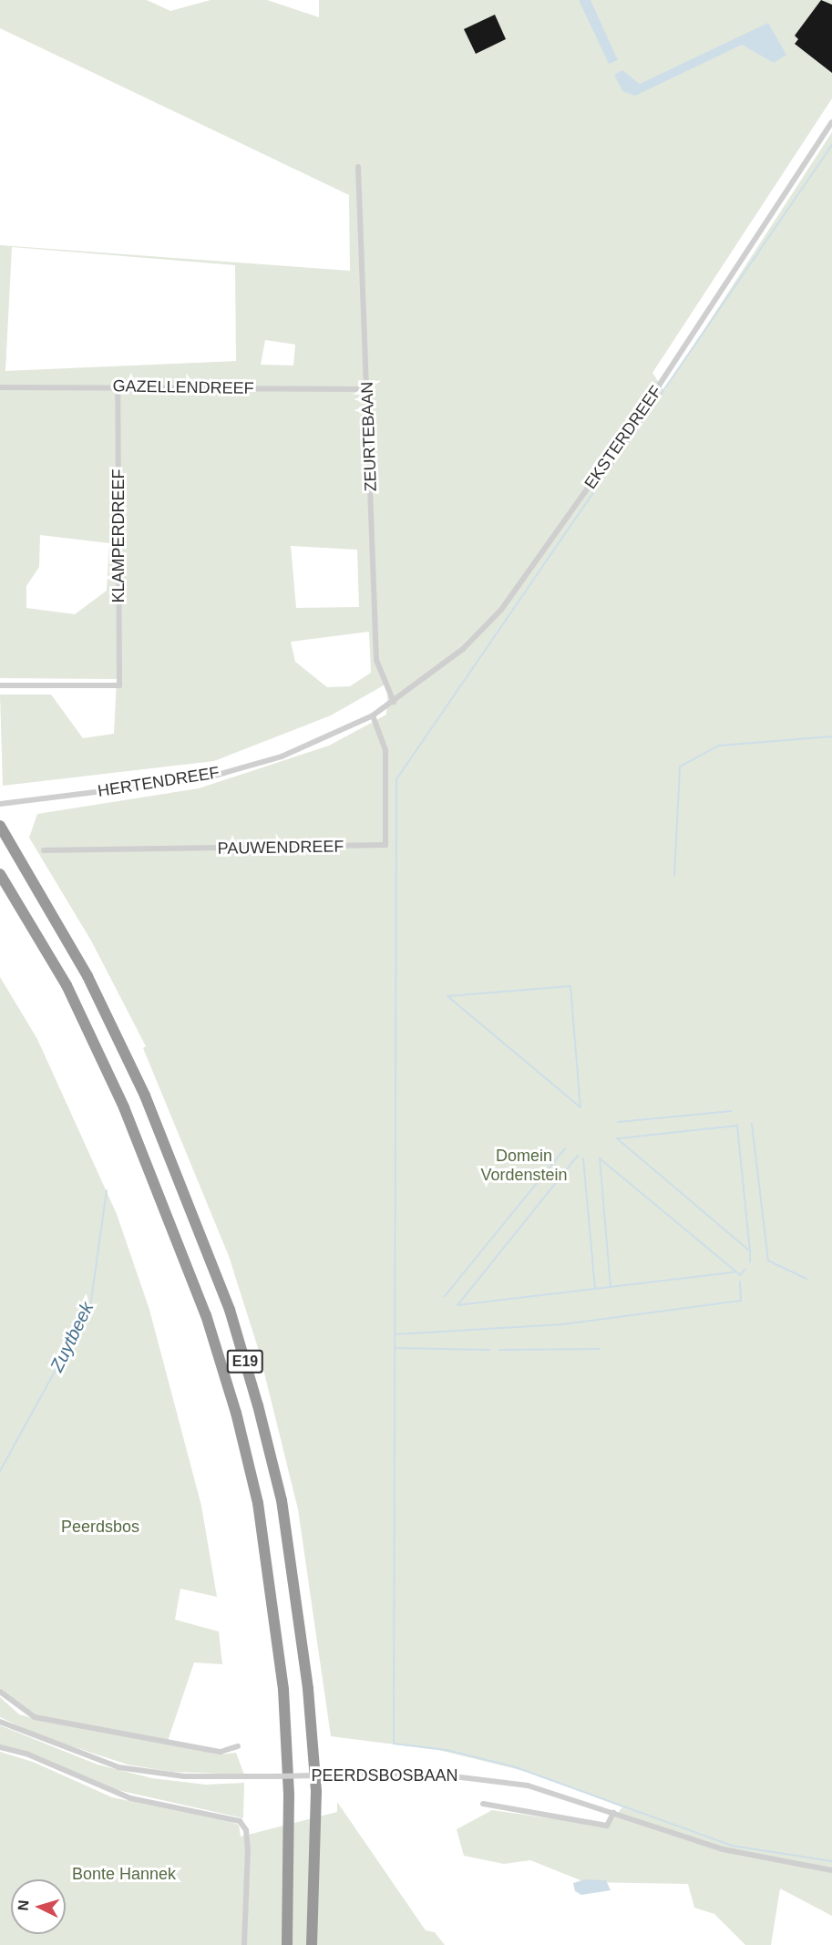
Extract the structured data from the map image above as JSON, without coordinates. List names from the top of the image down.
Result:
{
  "streets": {
    "highway": ["E19"],
    "street": [
      "GAZELLENDREEF",
      "ZEURTEBAAN",
      "EKSTERDREEF",
      "KLAMPERDREEF",
      "HERTENDREEF",
      "PAUWENDREEF",
      "PEERDSBOSBAAN"
    ]
  },
  "crossings": [
    ["GAZELLENDREEF", "ZEURTEBAAN"],
    ["GAZELLENDREEF", "KLAMPERDREEF"],
    ["ZEURTEBAAN", "EKSTERDREEF"],
    ["EKSTERDREEF", "HERTENDREEF"],
    ["EKSTERDREEF", "PAUWENDREEF"],
    ["HERTENDREEF", "PAUWENDREEF"]
  ],
  "water": ["Zuytbeek"],
  "parks": ["Domein Vordenstein", "Peerdsbos", "Bonte Hannek"],
  "north": "left"
}
